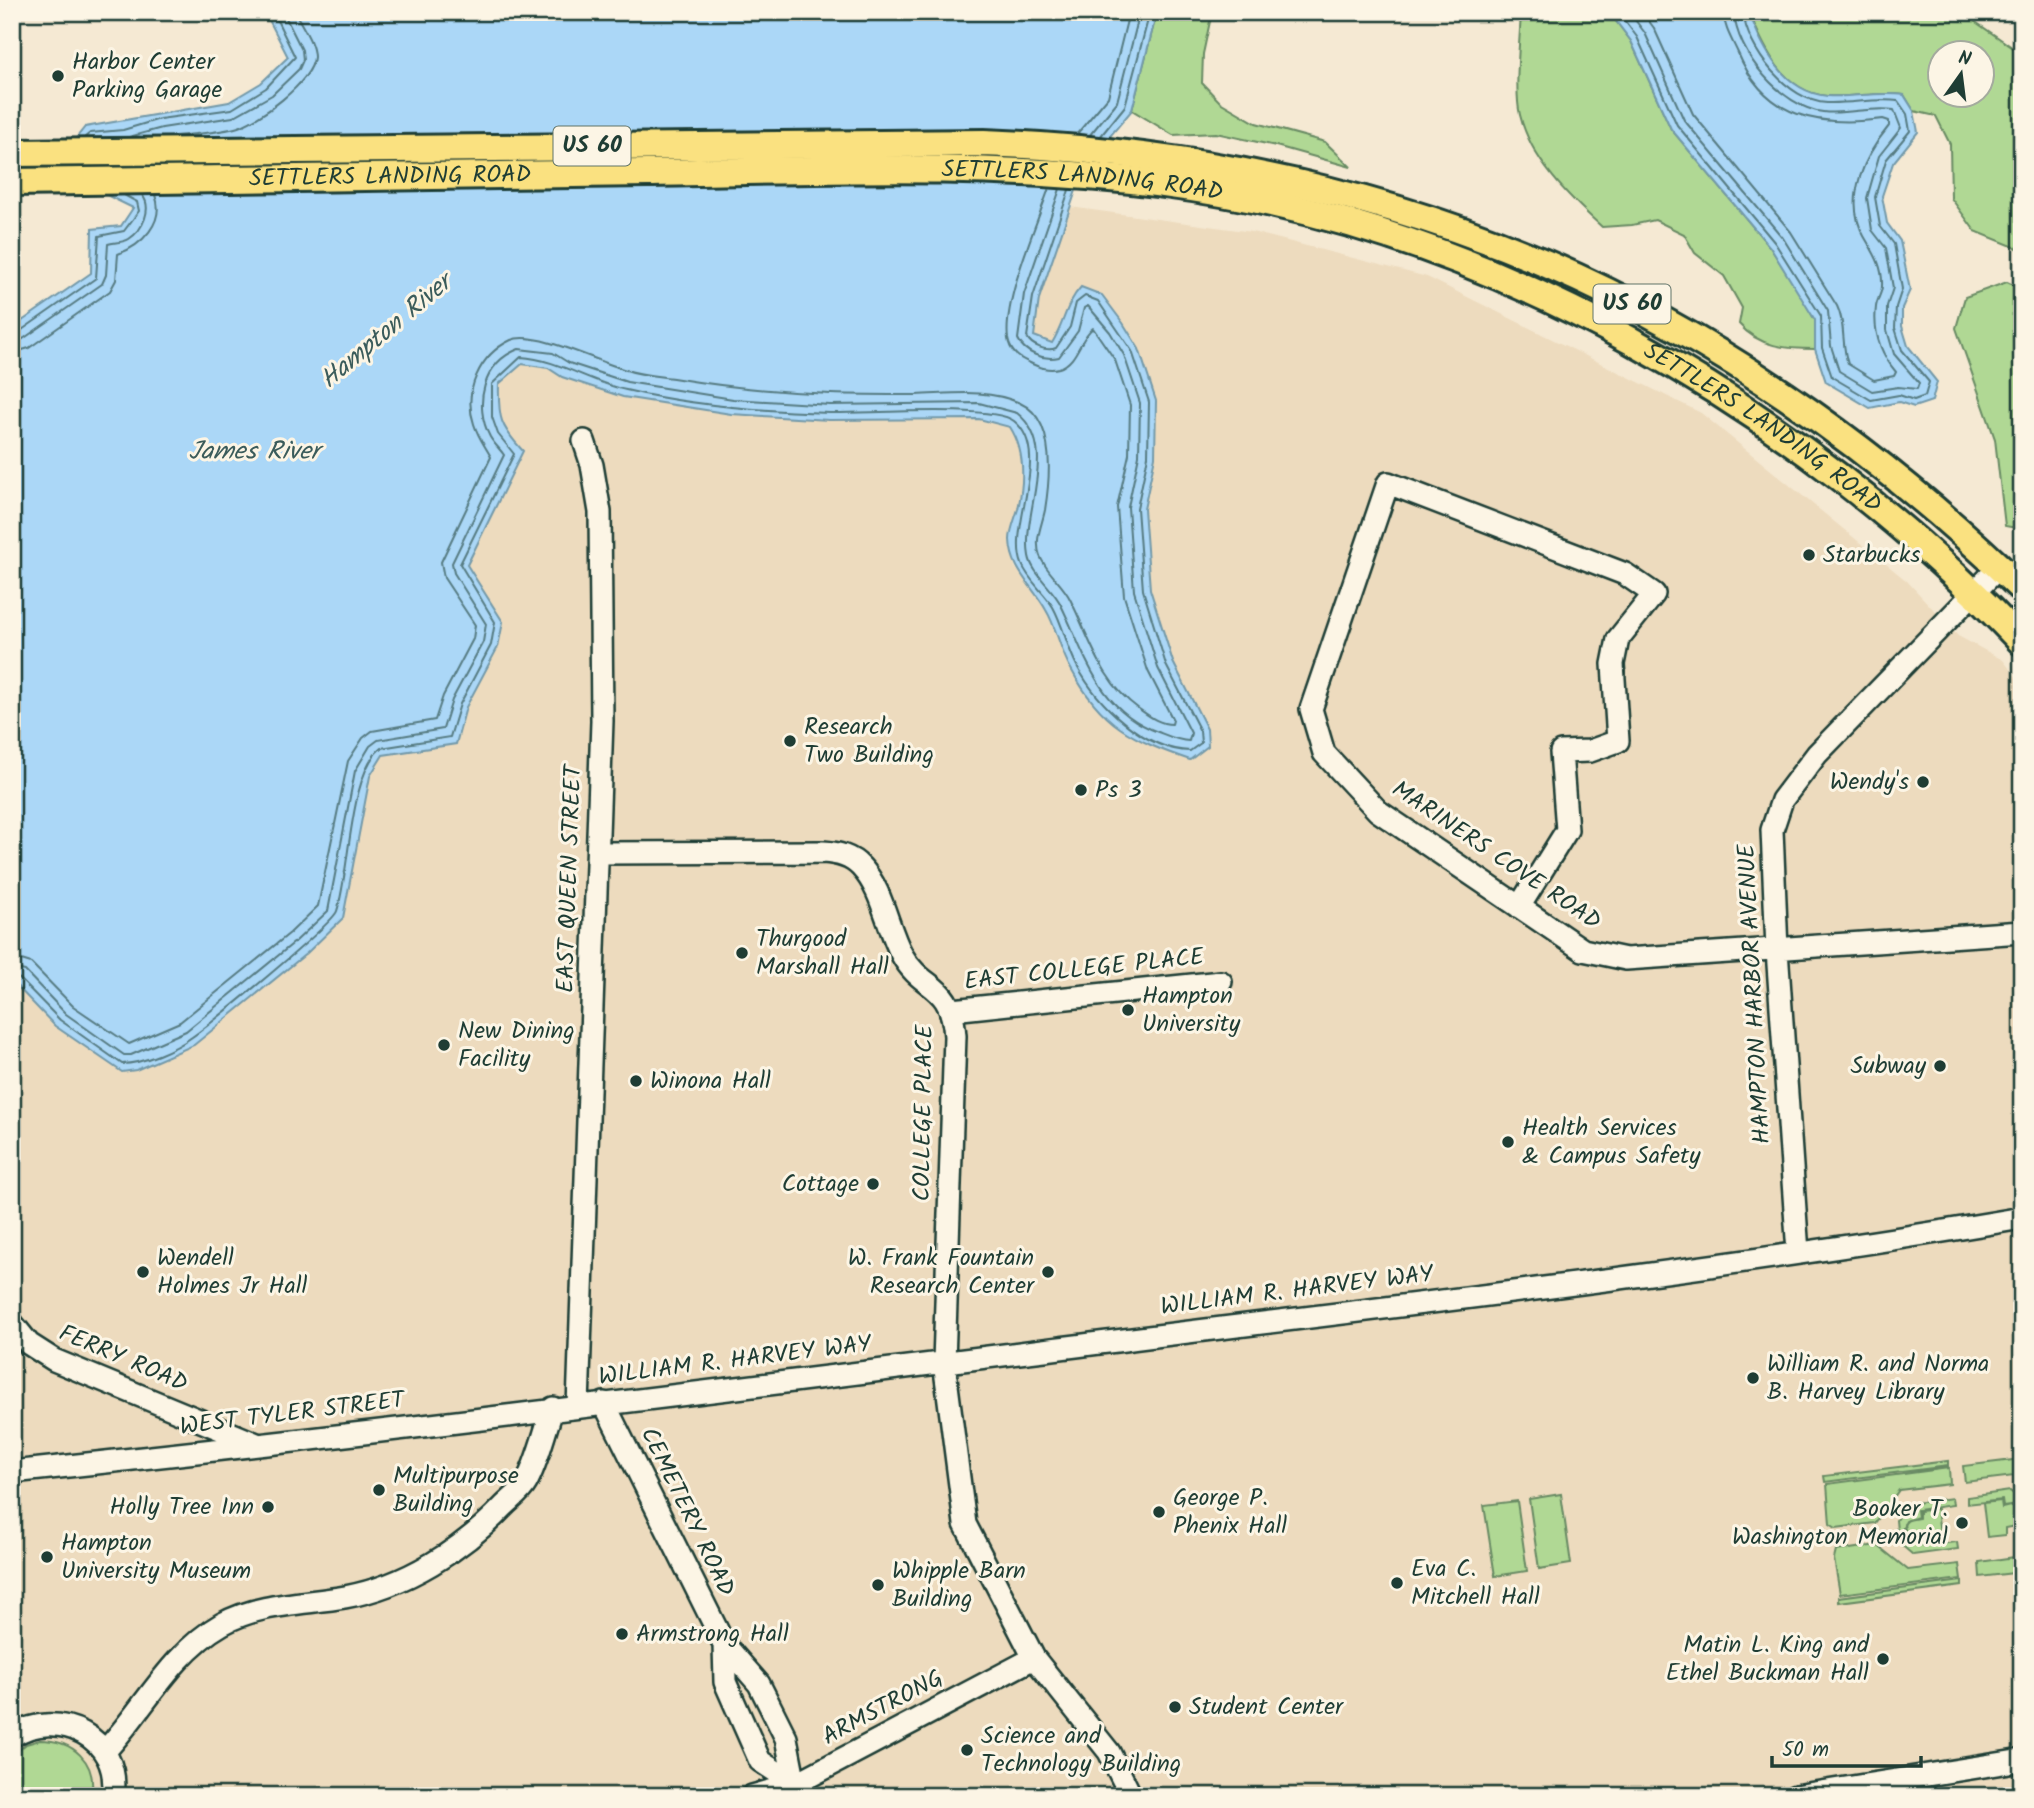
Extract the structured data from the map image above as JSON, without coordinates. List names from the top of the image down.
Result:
{
  "streets": {
    "main road": ["US 60", "SETTLERS LANDING ROAD"],
    "street": [
      "MARINERS COVE ROAD",
      "EAST QUEEN STREET",
      "EAST COLLEGE PLACE",
      "HAMPTON HARBOR AVENUE",
      "COLLEGE PLACE",
      "WILLIAM R. HARVEY WAY",
      "FERRY ROAD",
      "WEST TYLER STREET",
      "CEMETERY ROAD",
      "ARMSTRONG"
    ]
  },
  "crossings": [
    ["SETTLERS LANDING ROAD", "HAMPTON HARBOR AVENUE"],
    ["MARINERS COVE ROAD", "HAMPTON HARBOR AVENUE"],
    ["EAST QUEEN STREET", "COLLEGE PLACE"],
    ["EAST QUEEN STREET", "WILLIAM R. HARVEY WAY"],
    ["EAST QUEEN STREET", "WEST TYLER STREET"],
    ["EAST COLLEGE PLACE", "COLLEGE PLACE"],
    ["HAMPTON HARBOR AVENUE", "WILLIAM R. HARVEY WAY"],
    ["COLLEGE PLACE", "WILLIAM R. HARVEY WAY"],
    ["COLLEGE PLACE", "ARMSTRONG"],
    ["WILLIAM R. HARVEY WAY", "WEST TYLER STREET"],
    ["WILLIAM R. HARVEY WAY", "CEMETERY ROAD"],
    ["FERRY ROAD", "WEST TYLER STREET"],
    ["CEMETERY ROAD", "ARMSTRONG"]
  ],
  "water": ["Hampton River", "James River"],
  "places": [
    "Harbor Center Parking Garage",
    "Starbucks",
    "Research Two Building",
    "Wendy's",
    "Ps 3",
    "Thurgood Marshall Hall",
    "Hampton University",
    "New Dining Facility",
    "Subway",
    "Winona Hall",
    "Health Services & Campus Safety",
    "Cottage",
    "Wendell Holmes Jr Hall",
    "W. Frank Fountain Research Center",
    "William R. and Norma B. Harvey Library",
    "Multipurpose Building",
    "Holly Tree Inn",
    "George P. Phenix Hall",
    "Booker T. Washington Memorial",
    "Hampton University Museum",
    "Eva C. Mitchell Hall",
    "Whipple Barn Building",
    "Armstrong Hall",
    "Matin L. King and Ethel Buckman Hall",
    "Student Center",
    "Science and Technology Building"
  ],
  "scale_bar": "50 m",
  "north": "top"
}
